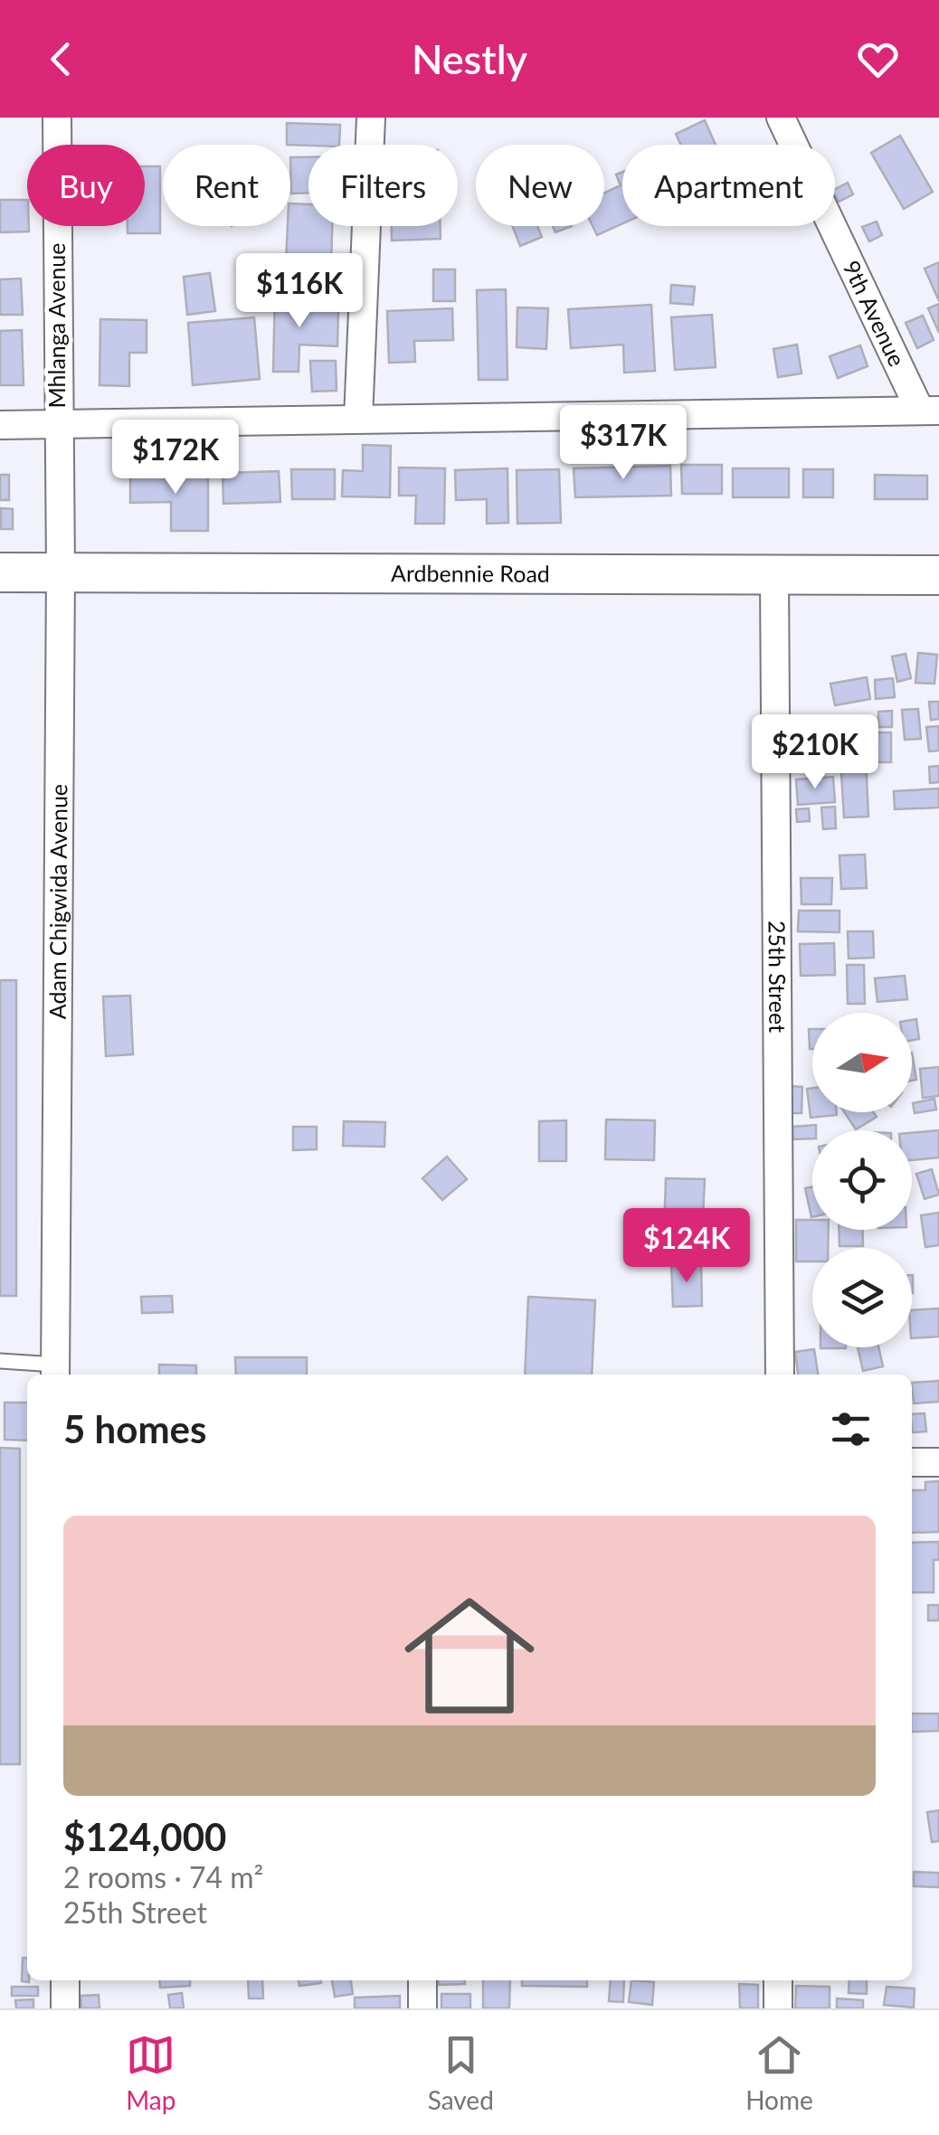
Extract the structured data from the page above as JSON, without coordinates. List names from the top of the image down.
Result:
{
  "streets": {
    "main road": ["Ardbennie Road"],
    "street": [
      "9th Avenue",
      "Mhlanga Avenue",
      "Adam Chigwida Avenue",
      "25th Street"
    ]
  },
  "crossings": [
    ["Mhlanga Avenue", "Adam Chigwida Avenue"],
    ["Ardbennie Road", "Adam Chigwida Avenue"],
    ["Ardbennie Road", "25th Street"]
  ],
  "north": "right",
  "page": {
    "header": "Nestly",
    "chip": [
      "Buy",
      "Rent",
      "Filters",
      "New",
      "Apartment"
    ],
    "price": [
      "$116K",
      "$317K",
      "$172K",
      "$210K",
      "$124K"
    ],
    "heading": "5 homes",
    "list": [
      {
        "name": "$124,000",
        "note": "2 rooms · 74 m² · 25th Street"
      }
    ],
    "tabs": ["Map", "Saved", "Home"]
  }
}
